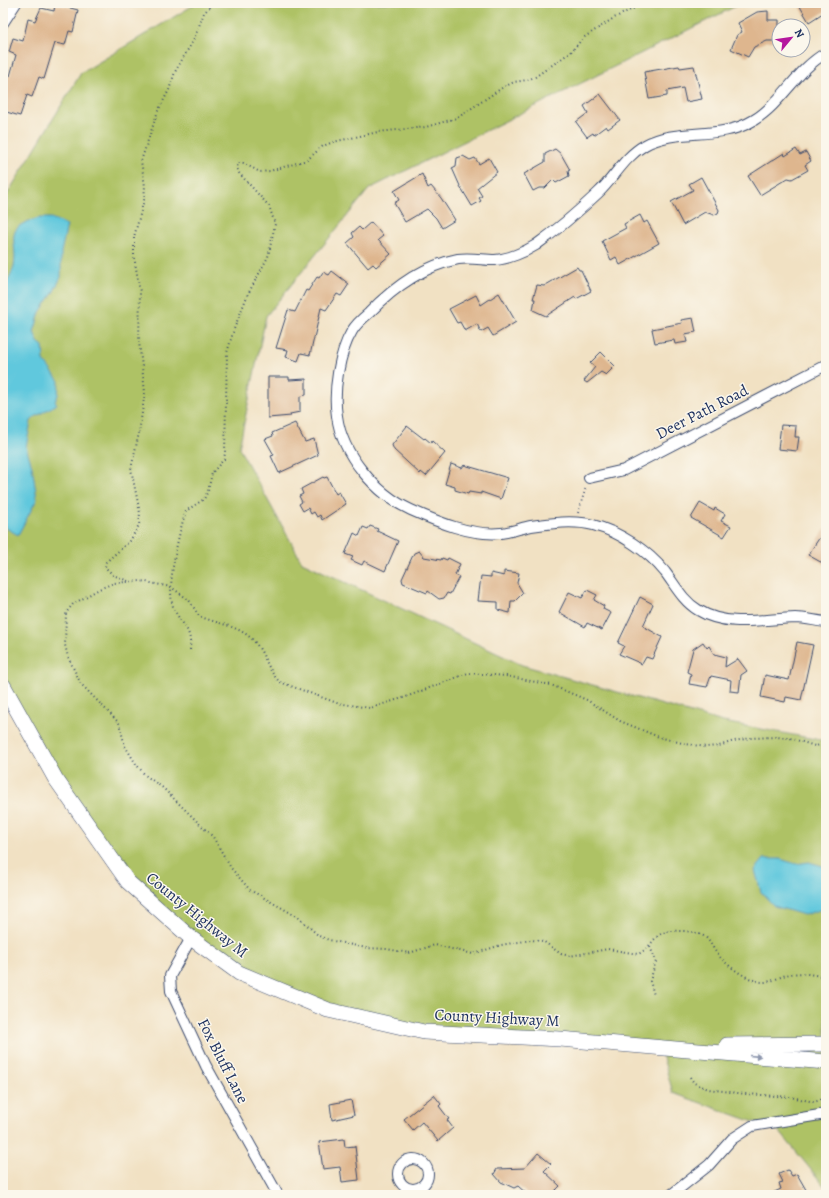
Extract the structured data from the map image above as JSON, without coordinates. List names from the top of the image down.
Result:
{
  "streets": {
    "main road": ["County Highway M"],
    "street": ["Deer Path Road", "Fox Bluff Lane"]
  },
  "crossings": [
    ["County Highway M", "Fox Bluff Lane"]
  ],
  "north": "top right"
}
